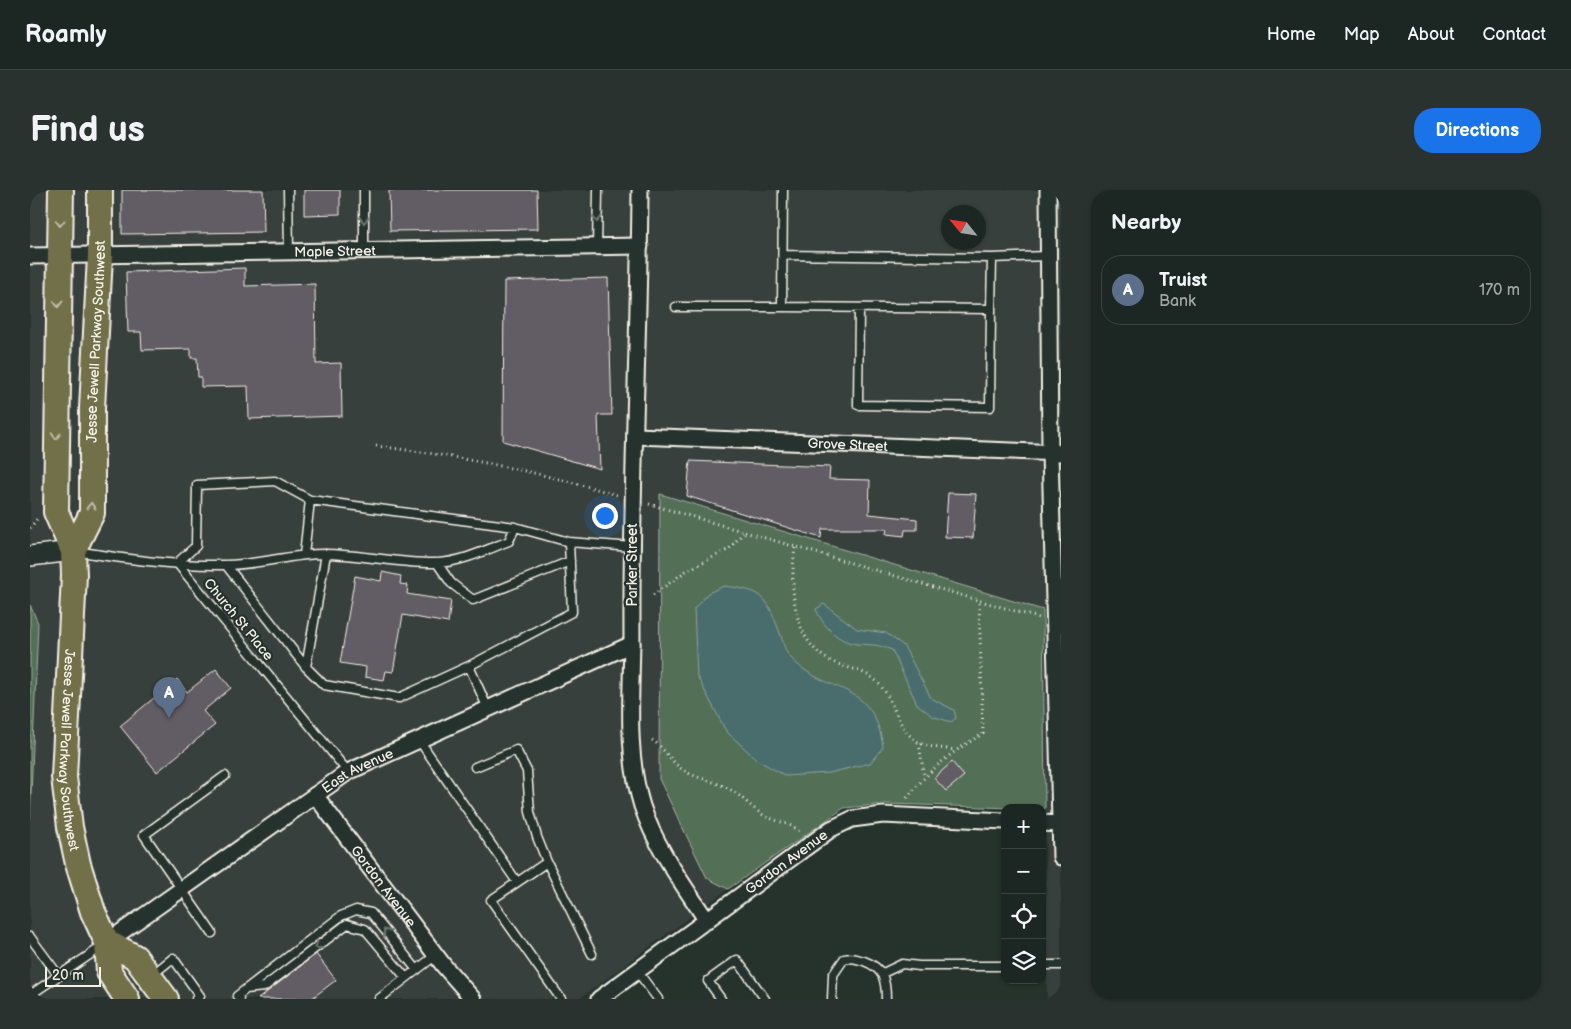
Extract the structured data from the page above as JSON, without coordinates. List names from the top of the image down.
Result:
{
  "streets": {
    "main road": ["Jesse Jewell Parkway Southwest"],
    "street": [
      "Maple Street",
      "Grove Street",
      "Parker Street",
      "East Avenue",
      "Gordon Avenue"
    ],
    "lane": ["Church St Place"]
  },
  "crossings": [
    ["Maple Street", "Jesse Jewell Parkway Southwest"],
    ["Maple Street", "Parker Street"],
    ["Jesse Jewell Parkway Southwest", "East Avenue"],
    ["Grove Street", "Parker Street"],
    ["Parker Street", "East Avenue"],
    ["Parker Street", "Gordon Avenue"],
    ["Church St Place", "East Avenue"],
    ["East Avenue", "Gordon Avenue"]
  ],
  "scale_bar": "20 m",
  "north": "top left",
  "page": {
    "header": "Roamly",
    "nav": [
      "Home",
      "Map",
      "About",
      "Contact"
    ],
    "buttons": "Directions",
    "title": "Find us",
    "heading": "Nearby",
    "list": [
      {
        "mark": "A",
        "name": "Truist",
        "note": "Bank",
        "value": "170 m"
      }
    ],
    "pins": "A",
    "map_buttons": ["+", "−"],
    "scale": "20 m"
  }
}
